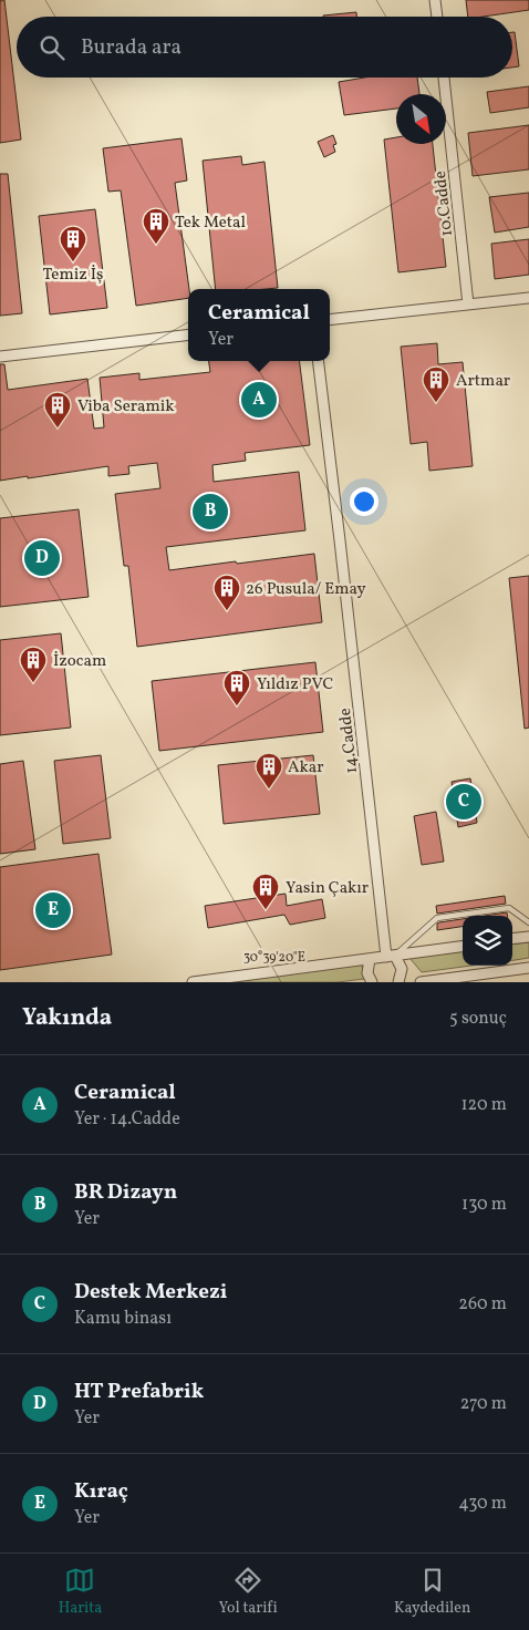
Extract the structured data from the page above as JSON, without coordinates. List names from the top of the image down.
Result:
{
  "streets": {
    "street": ["10.Cadde", "14.Cadde"]
  },
  "places": {
    "building": [
      "Tek Metal",
      "Temiz İş",
      "Artmar",
      "Viba Seramik",
      "26 Pusula/ Emay",
      "İzocam",
      "Yıldız PVC",
      "Akar",
      "Yasin Çakır"
    ]
  },
  "north": "bottom right",
  "page": {
    "search": "Burada ara",
    "popup": ["Ceramical", "Yer"],
    "pins": [
      "A",
      "B",
      "D",
      "C",
      "E"
    ],
    "heading": ["Yakında", "5 sonuç"],
    "list": [
      {
        "mark": "A",
        "name": "Ceramical",
        "note": "Yer · 14.Cadde",
        "value": "120 m"
      },
      {
        "mark": "B",
        "name": "BR Dizayn",
        "note": "Yer",
        "value": "130 m"
      },
      {
        "mark": "C",
        "name": "Destek Merkezi",
        "note": "Kamu binası",
        "value": "260 m"
      },
      {
        "mark": "D",
        "name": "HT Prefabrik",
        "note": "Yer",
        "value": "270 m"
      },
      {
        "mark": "E",
        "name": "Kıraç",
        "note": "Yer",
        "value": "430 m"
      }
    ],
    "nav": ["Harita", "Yol tarifi", "Kaydedilen"]
  },
  "coordinates": ["30°39'20\"E"]
}
